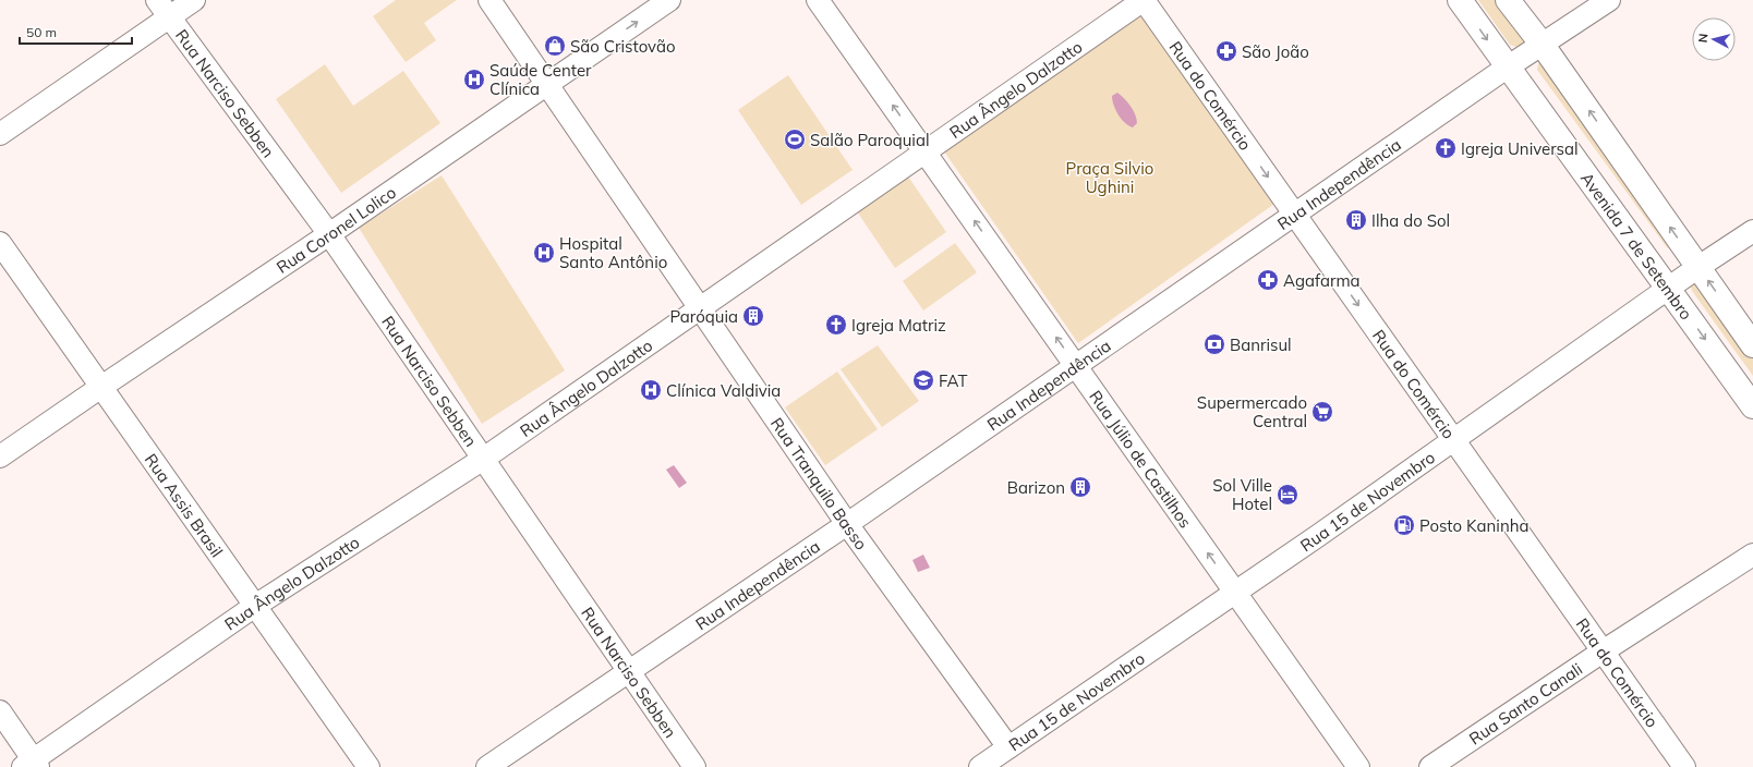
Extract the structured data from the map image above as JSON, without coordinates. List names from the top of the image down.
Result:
{
  "streets": {
    "main road": ["Avenida 7 de Setembro"],
    "street": [
      "Rua Ângelo Dalzotto",
      "Rua Narciso Sebben",
      "Rua do Comércio",
      "Rua Independência",
      "Rua Coronel Lolico",
      "Rua Júlio de Castilhos",
      "Rua Tranquilo Basso",
      "Rua 15 de Novembro",
      "Rua Assis Brasil",
      "Rua Santo Canali"
    ]
  },
  "crossings": [
    ["Rua Ângelo Dalzotto", "Rua Narciso Sebben"],
    ["Rua Ângelo Dalzotto", "Rua do Comércio"],
    ["Rua Ângelo Dalzotto", "Rua Júlio de Castilhos"],
    ["Rua Ângelo Dalzotto", "Rua Tranquilo Basso"],
    ["Rua Ângelo Dalzotto", "Rua Assis Brasil"],
    ["Rua Narciso Sebben", "Rua Independência"],
    ["Rua Narciso Sebben", "Rua Coronel Lolico"],
    ["Rua do Comércio", "Rua Independência"],
    ["Rua do Comércio", "Rua 15 de Novembro"],
    ["Rua do Comércio", "Rua Santo Canali"],
    ["Rua Independência", "Avenida 7 de Setembro"],
    ["Rua Independência", "Rua Júlio de Castilhos"],
    ["Rua Independência", "Rua Tranquilo Basso"],
    ["Rua Coronel Lolico", "Rua Tranquilo Basso"],
    ["Rua Coronel Lolico", "Rua Assis Brasil"],
    ["Avenida 7 de Setembro", "Rua 15 de Novembro"],
    ["Rua Júlio de Castilhos", "Rua 15 de Novembro"],
    ["Rua Tranquilo Basso", "Rua 15 de Novembro"]
  ],
  "one_way": ["Rua do Comércio", "Rua Júlio de Castilhos"],
  "parks": ["Praça Silvio Ughini"],
  "places": {
    "shop": ["São Cristovão"],
    "pharmacy": ["São João", "Agafarma"],
    "hospital": ["Saúde Center Clínica", "Hospital Santo Antônio", "Clínica Valdivia"],
    "sports": ["Salão Paroquial"],
    "church": ["Igreja Universal", "Igreja Matriz"],
    "building": ["Ilha do Sol", "Paróquia", "Barizon"],
    "bank": ["Banrisul"],
    "school or university": ["FAT"],
    "supermarket": ["Supermercado Central"],
    "hotel": ["Sol Ville Hotel"],
    "fuel station": ["Posto Kaninha"]
  },
  "scale_bar": "50 m",
  "north": "left"
}
